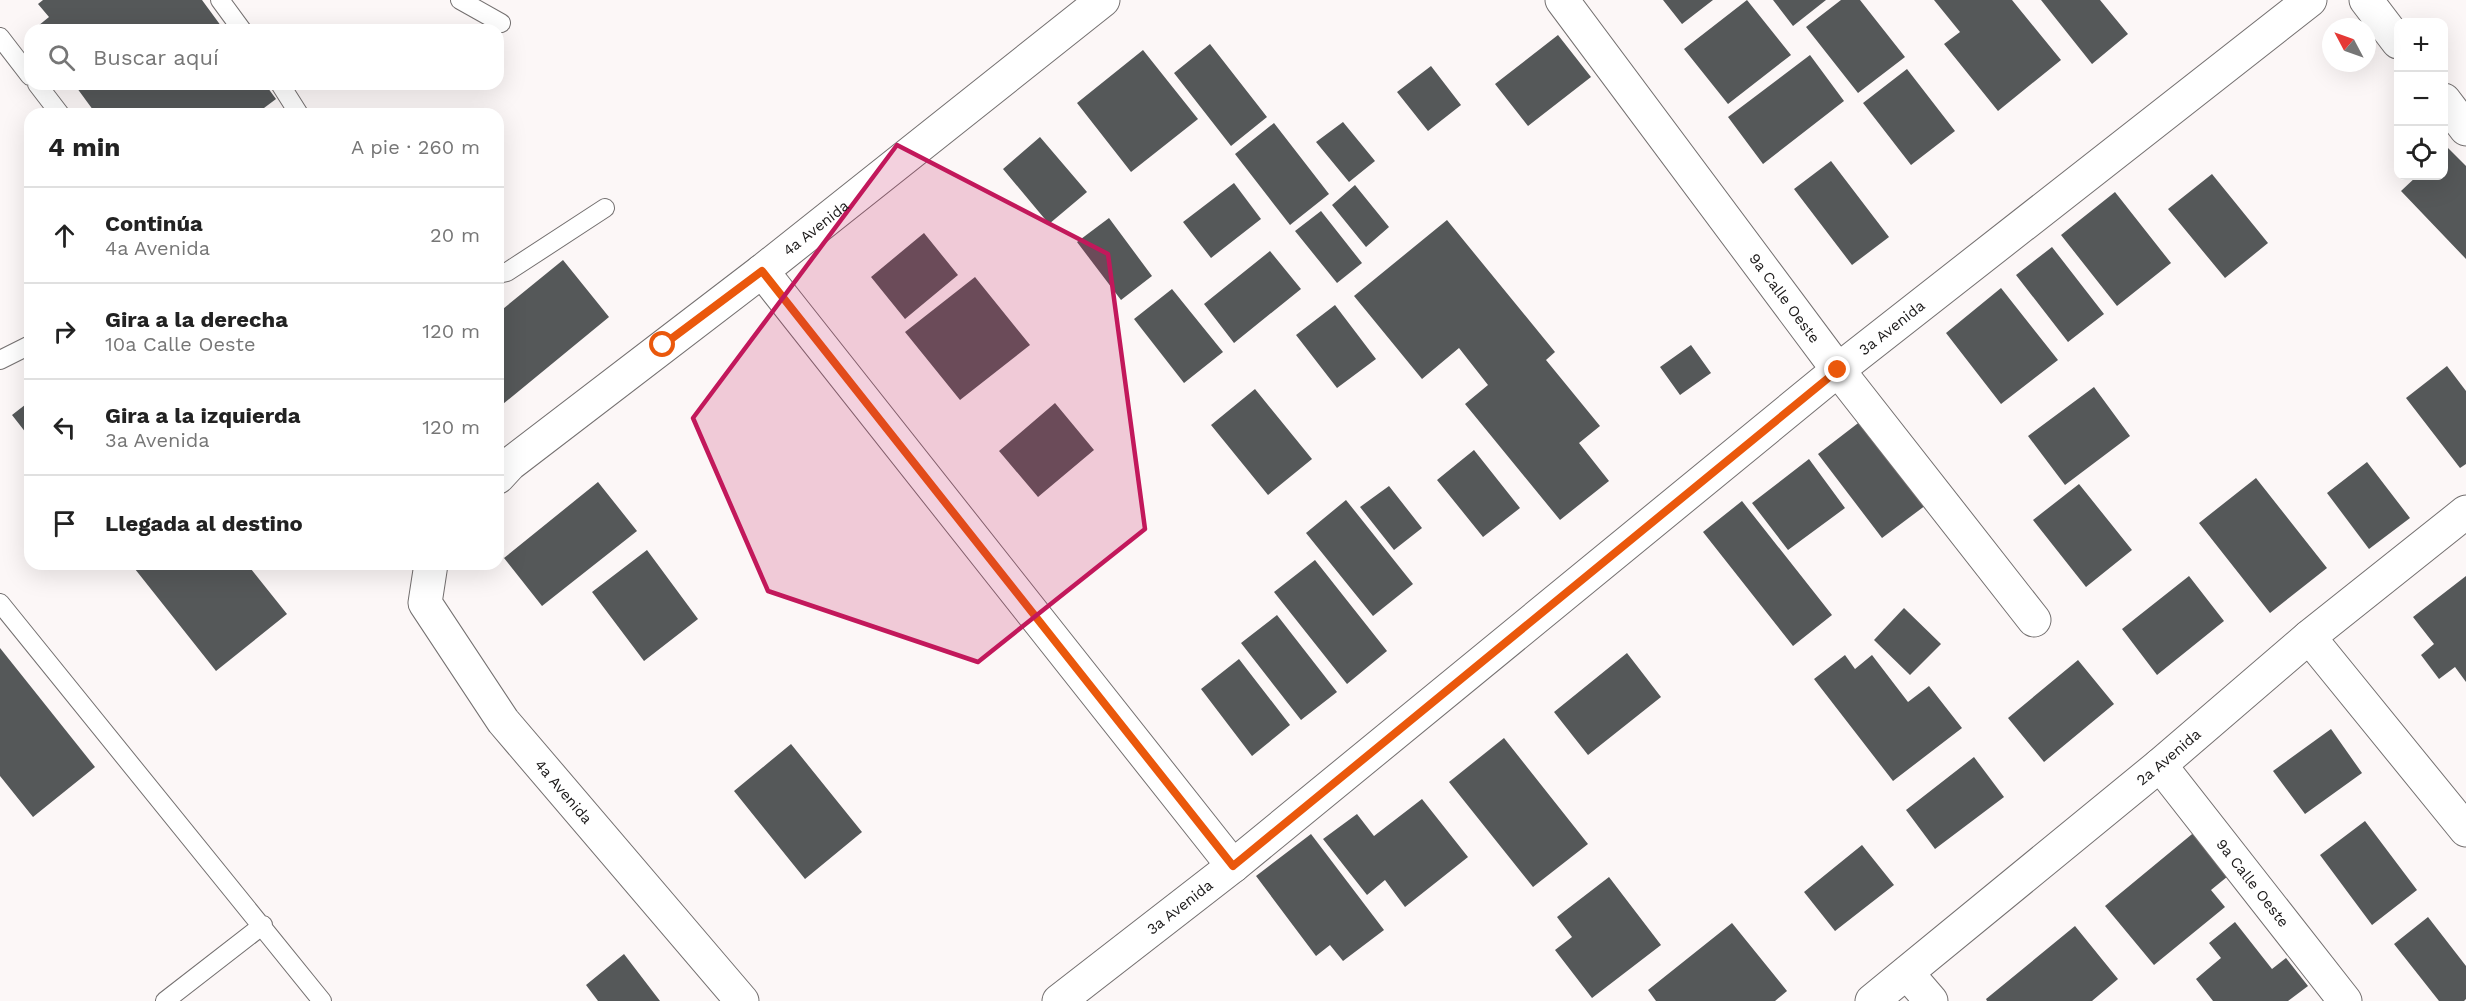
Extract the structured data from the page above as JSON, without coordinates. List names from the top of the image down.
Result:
{
  "streets": {
    "street": [
      "4a Avenida",
      "9a Calle Oeste",
      "3a Avenida",
      "2a Avenida"
    ]
  },
  "crossings": [
    ["9a Calle Oeste", "3a Avenida"],
    ["9a Calle Oeste", "2a Avenida"]
  ],
  "north": "top left",
  "page": {
    "map_buttons": ["+", "−"],
    "search": "Buscar aquí",
    "heading": ["4 min", "A pie · 260 m"],
    "list": [
      ["Continúa", "4a Avenida", "20 m"],
      ["Gira a la derecha", "10a Calle Oeste", "120 m"],
      ["Gira a la izquierda", "3a Avenida", "120 m"],
      "Llegada al destino"
    ]
  }
}
